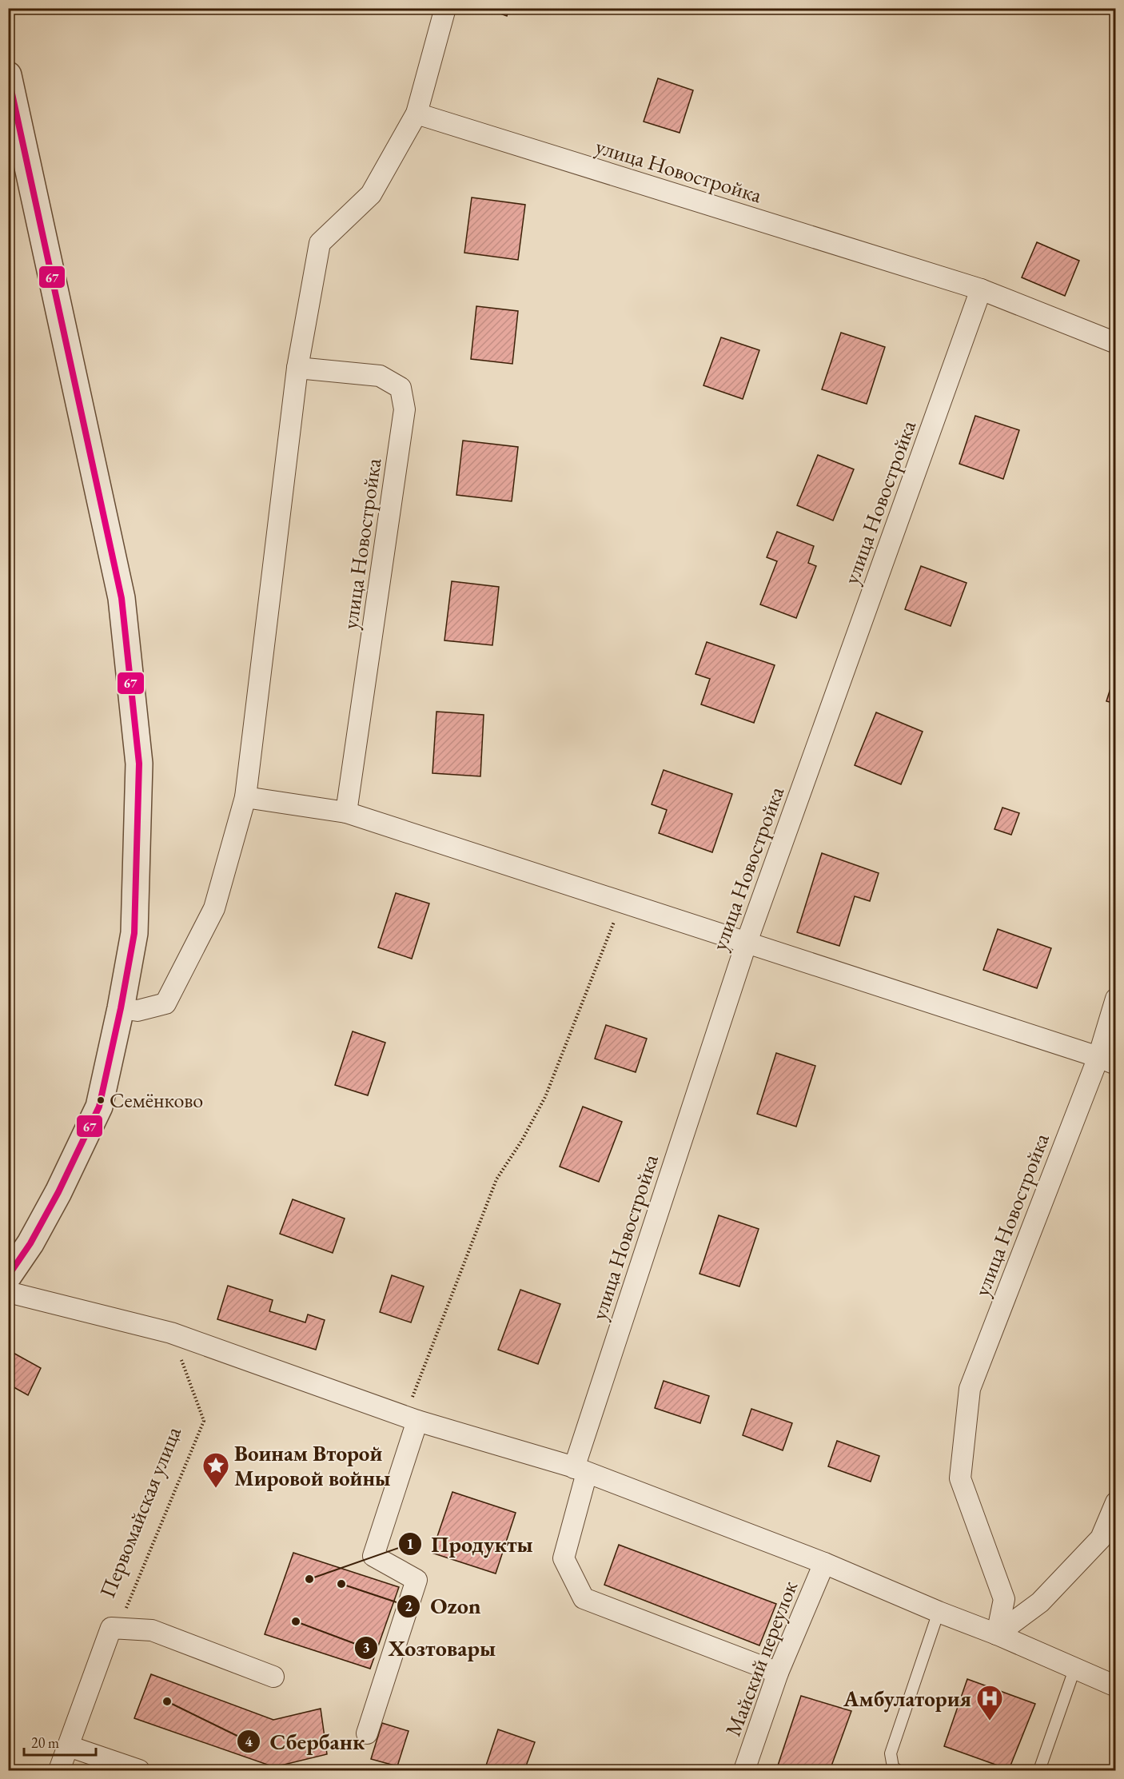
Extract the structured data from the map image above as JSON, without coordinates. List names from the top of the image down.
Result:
{
  "streets": {
    "street": ["улица Новостройка", "Первомайская улица", "Майский переулок"]
  },
  "crossings": [
    ["улица Новостройка", "Майский переулок"]
  ],
  "places": {
    "other": [
      "Семёнково",
      "Продукты",
      "Ozon",
      "Хозтовары",
      "Сбербанк"
    ],
    "place": ["Воинам Второй Мировой войны"],
    "hospital": ["Амбулатория"]
  },
  "lines": ["transit line 67"],
  "scale_bar": "20 m"
}
